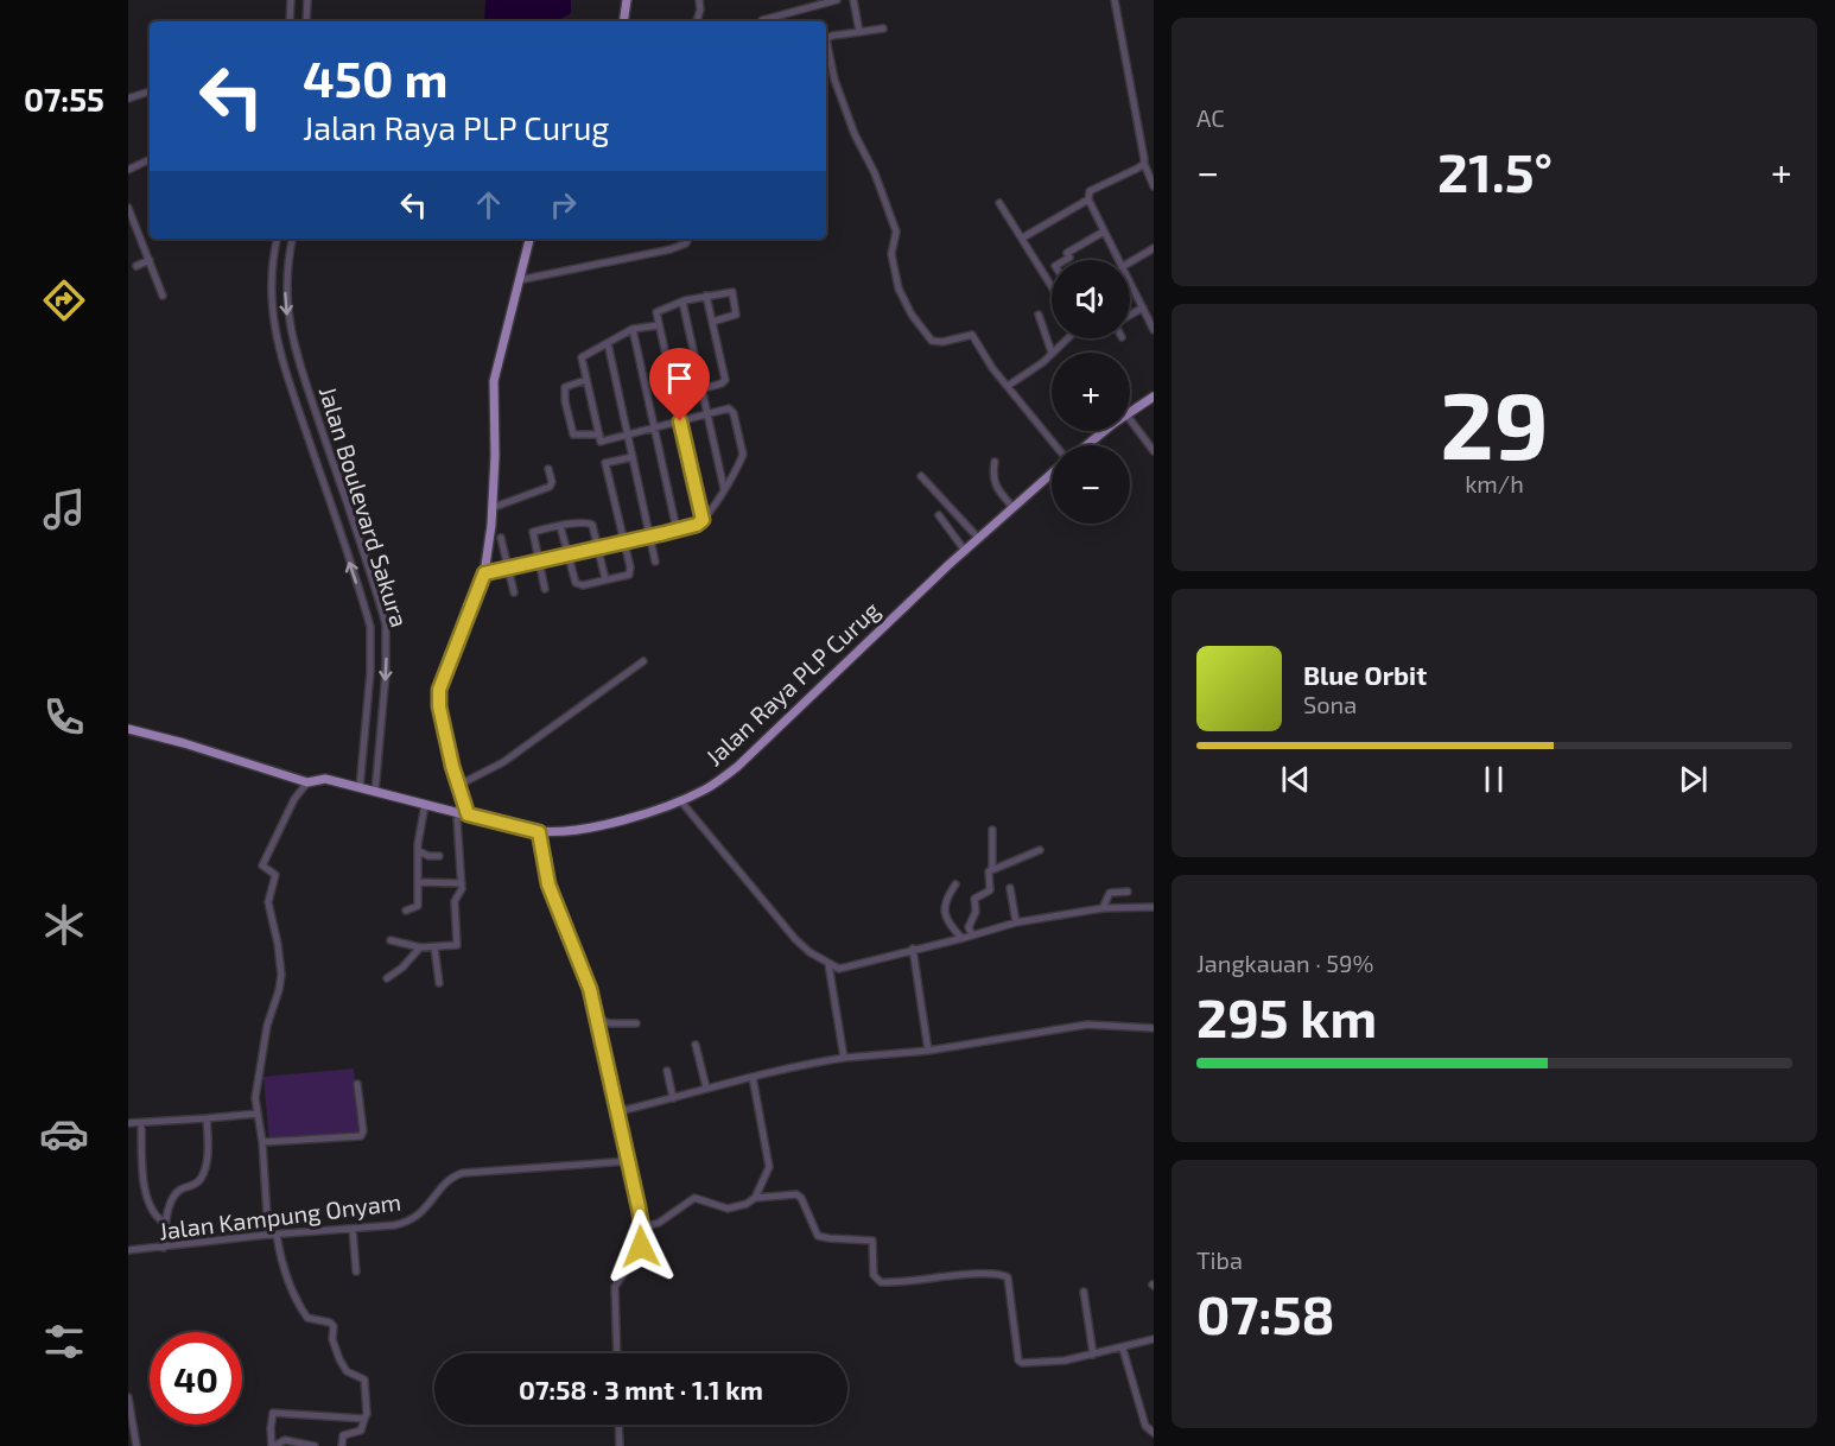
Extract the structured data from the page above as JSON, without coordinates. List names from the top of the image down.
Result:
{
  "streets": {
    "main road": ["Jalan Raya PLP Curug"],
    "street": ["Jalan Boulevard Sakura", "Jalan Kampung Onyam"]
  },
  "crossings": [
    ["Jalan Boulevard Sakura", "Jalan Raya PLP Curug"]
  ],
  "page": {
    "tabs": "07:55",
    "tile": [
      "AC",
      ["29", "km/h"],
      ["Jangkauan · 59%", "295 km"],
      ["Tiba", "07:58"]
    ],
    "turn": ["450 m", "Jalan Raya PLP Curug"],
    "heat": ["−", "21.5°", "+"],
    "map_buttons": ["+", "−"],
    "song": ["Blue Orbit", "Sona"],
    "limit": "40",
    "trip": "07:58 · 3 mnt · 1.1 km"
  }
}
